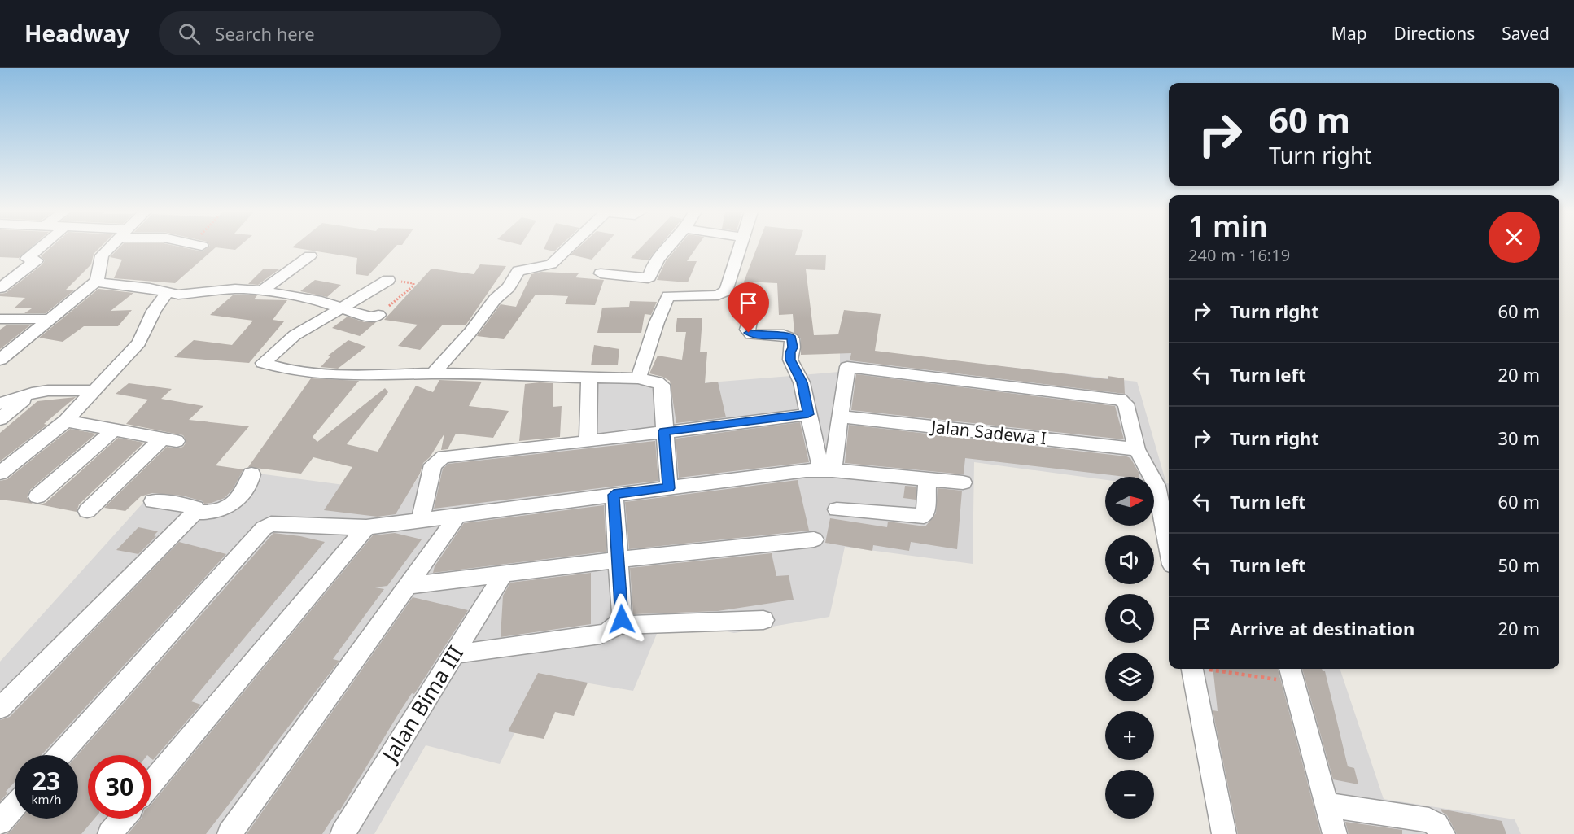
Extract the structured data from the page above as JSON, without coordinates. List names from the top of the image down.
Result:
{
  "streets": {
    "street": ["Jalan Sadewa I", "Jalan Bima III"]
  },
  "north": "right",
  "page": {
    "header": "Headway",
    "search": "Search here",
    "nav": ["Map", "Directions", "Saved"],
    "turn": ["60 m", "Turn right"],
    "heading": ["1 min", "240 m · 16:19"],
    "list": [
      {
        "name": "Turn right",
        "value": "60 m"
      },
      {
        "name": "Turn left",
        "value": "20 m"
      },
      {
        "name": "Turn right",
        "value": "30 m"
      },
      {
        "name": "Turn left",
        "value": "60 m"
      },
      {
        "name": "Turn left",
        "value": "50 m"
      },
      {
        "name": "Arrive at destination",
        "value": "20 m"
      }
    ],
    "map_buttons": ["+", "−"],
    "speed": "23 km/h",
    "limit": "30"
  }
}
